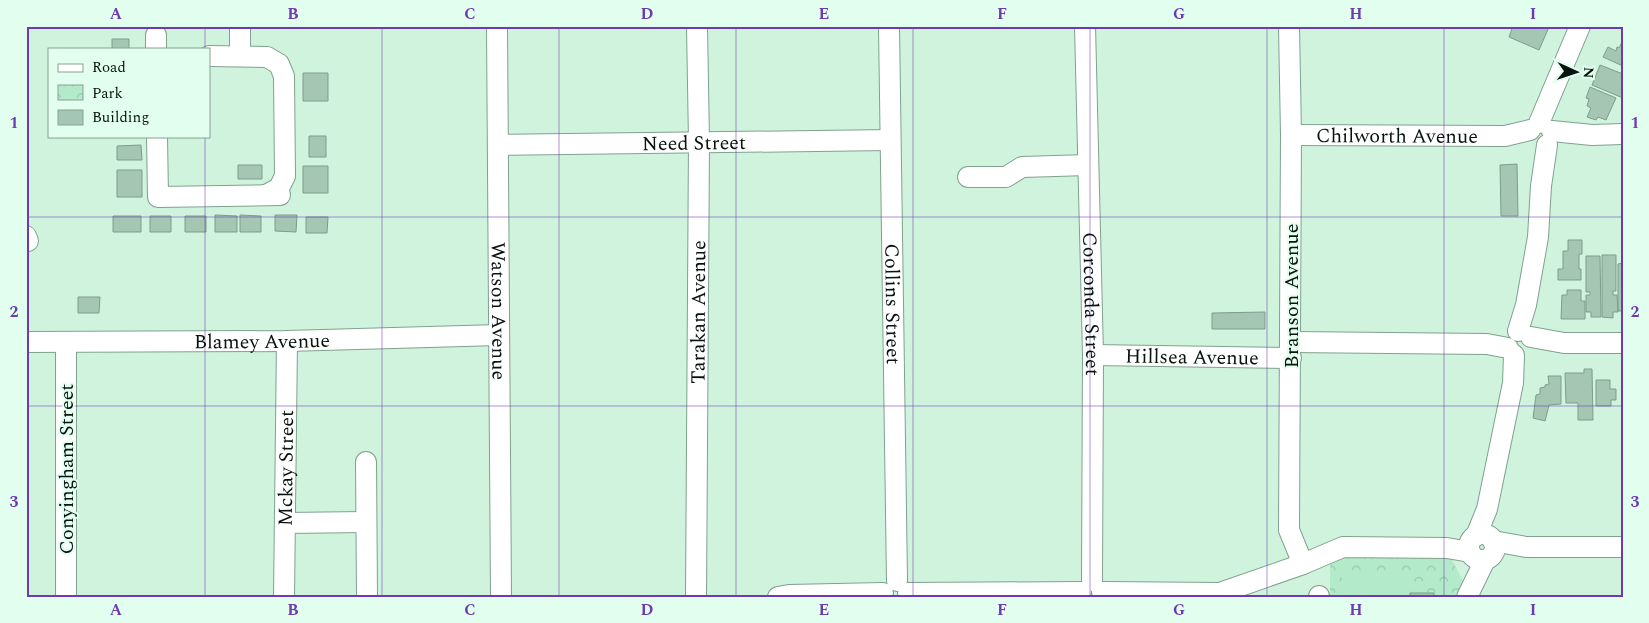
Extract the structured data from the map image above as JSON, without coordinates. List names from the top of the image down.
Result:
{
  "streets": {
    "street": [
      "Chilworth Avenue",
      "Need Street",
      "Branson Avenue",
      "Collins Street",
      "Corconda Street",
      "Tarakan Avenue",
      "Watson Avenue",
      "Blamey Avenue",
      "Hillsea Avenue",
      "Conyingham Street",
      "Mckay Street"
    ]
  },
  "crossings": [
    ["Chilworth Avenue", "Branson Avenue"],
    ["Need Street", "Collins Street"],
    ["Need Street", "Tarakan Avenue"],
    ["Need Street", "Watson Avenue"],
    ["Branson Avenue", "Hillsea Avenue"],
    ["Corconda Street", "Hillsea Avenue"],
    ["Watson Avenue", "Blamey Avenue"],
    ["Blamey Avenue", "Conyingham Street"],
    ["Blamey Avenue", "Mckay Street"]
  ],
  "legend": ["Road", "Park", "Building"],
  "north": "right",
  "grid": {
    "columns": [
      "A",
      "B",
      "C",
      "D",
      "E",
      "F",
      "G",
      "H",
      "I"
    ],
    "rows": ["1", "2", "3"]
  }
}
